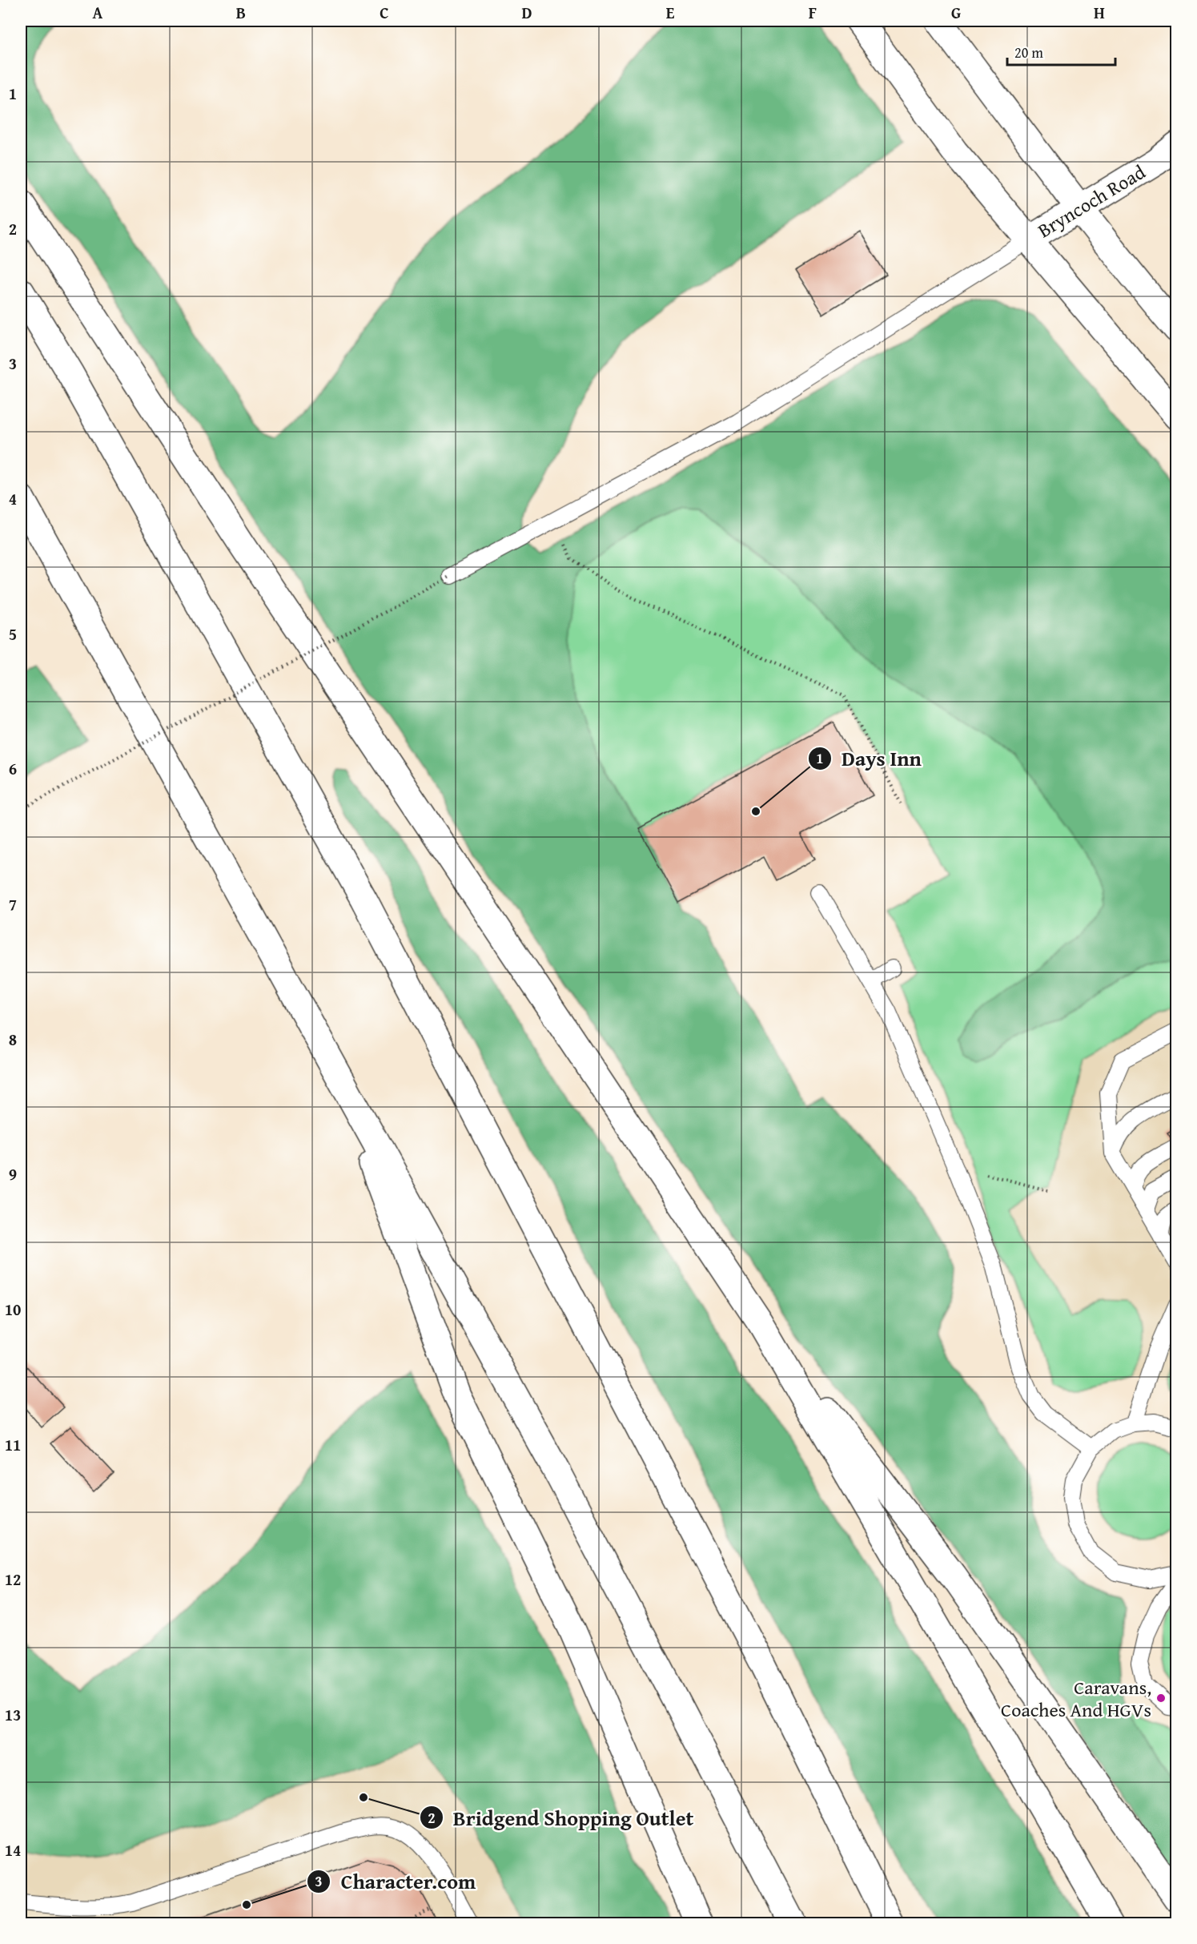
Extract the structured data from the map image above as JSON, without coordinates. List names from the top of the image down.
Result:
{
  "streets": {
    "main road": ["Bryncoch Road"]
  },
  "places": [
    "Days Inn",
    "Caravans, Coaches And HGVs",
    "Bridgend Shopping Outlet",
    "Character.com"
  ],
  "scale_bar": "20 m",
  "grid": {
    "columns": [
      "A",
      "B",
      "C",
      "D",
      "E",
      "F",
      "G",
      "H"
    ],
    "rows": [
      "1",
      "2",
      "3",
      "4",
      "5",
      "6",
      "7",
      "8",
      "9",
      "10",
      "11",
      "12",
      "13",
      "14"
    ]
  }
}
